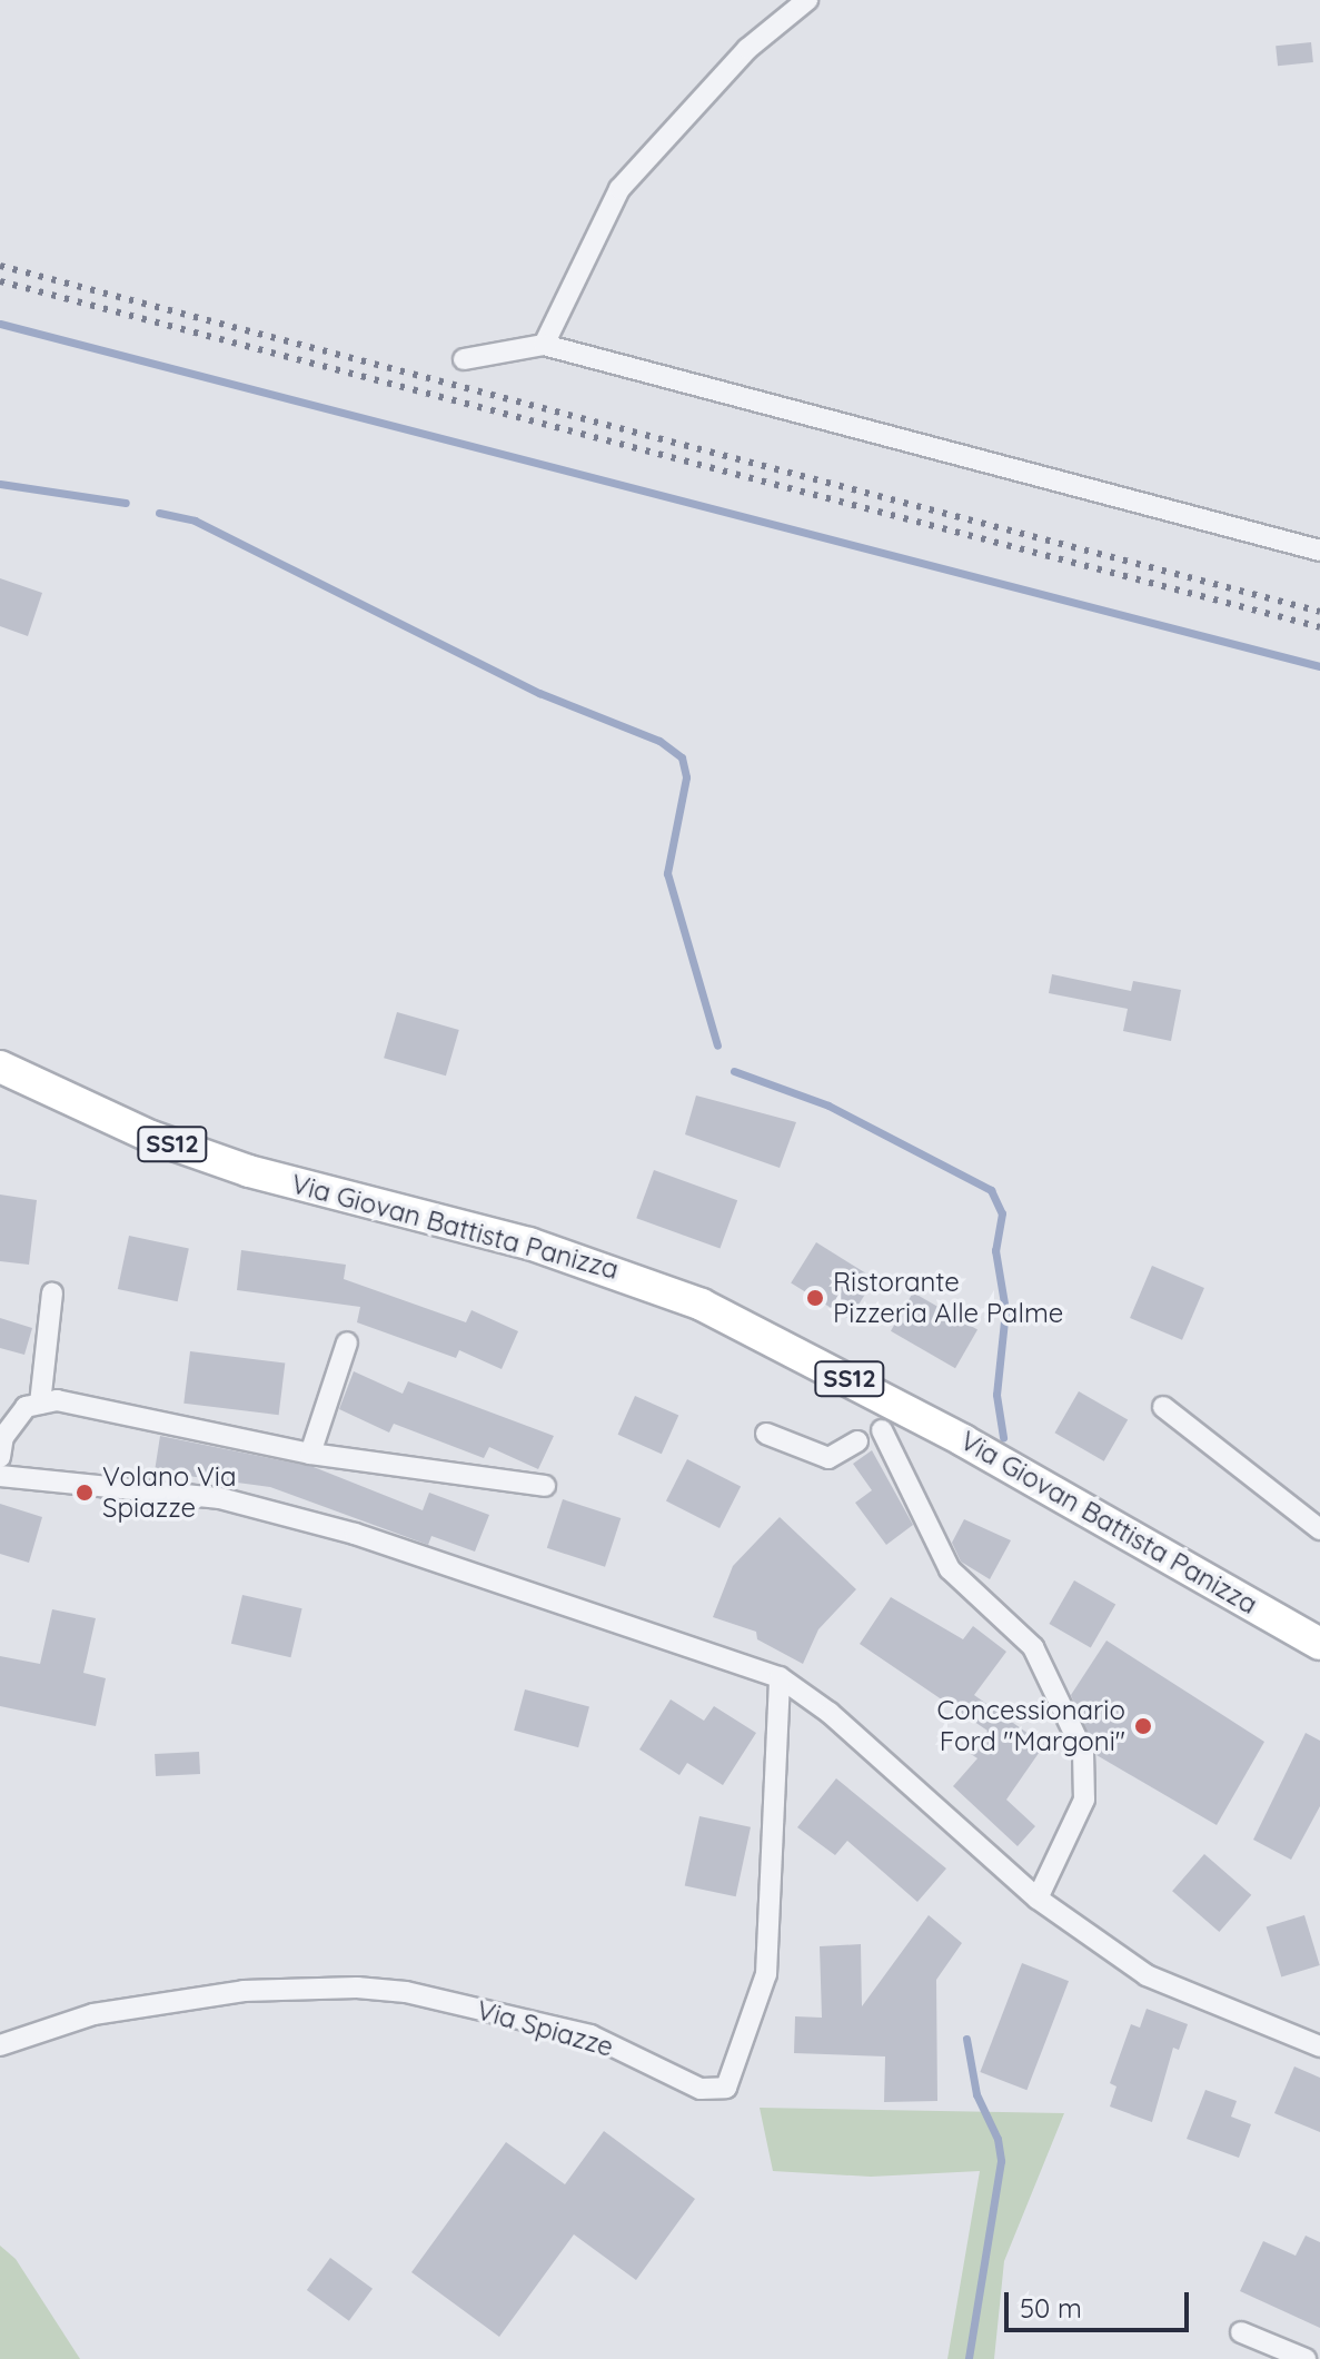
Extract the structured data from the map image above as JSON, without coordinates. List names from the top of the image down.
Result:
{
  "streets": {
    "main road": ["SS12", "Via Giovan Battista Panizza"],
    "street": ["Via Spiazze"]
  },
  "places": ["Ristorante Pizzeria Alle Palme", "Volano Via Spiazze", "Concessionario Ford \"Margoni\""],
  "scale_bar": "50 m"
}
